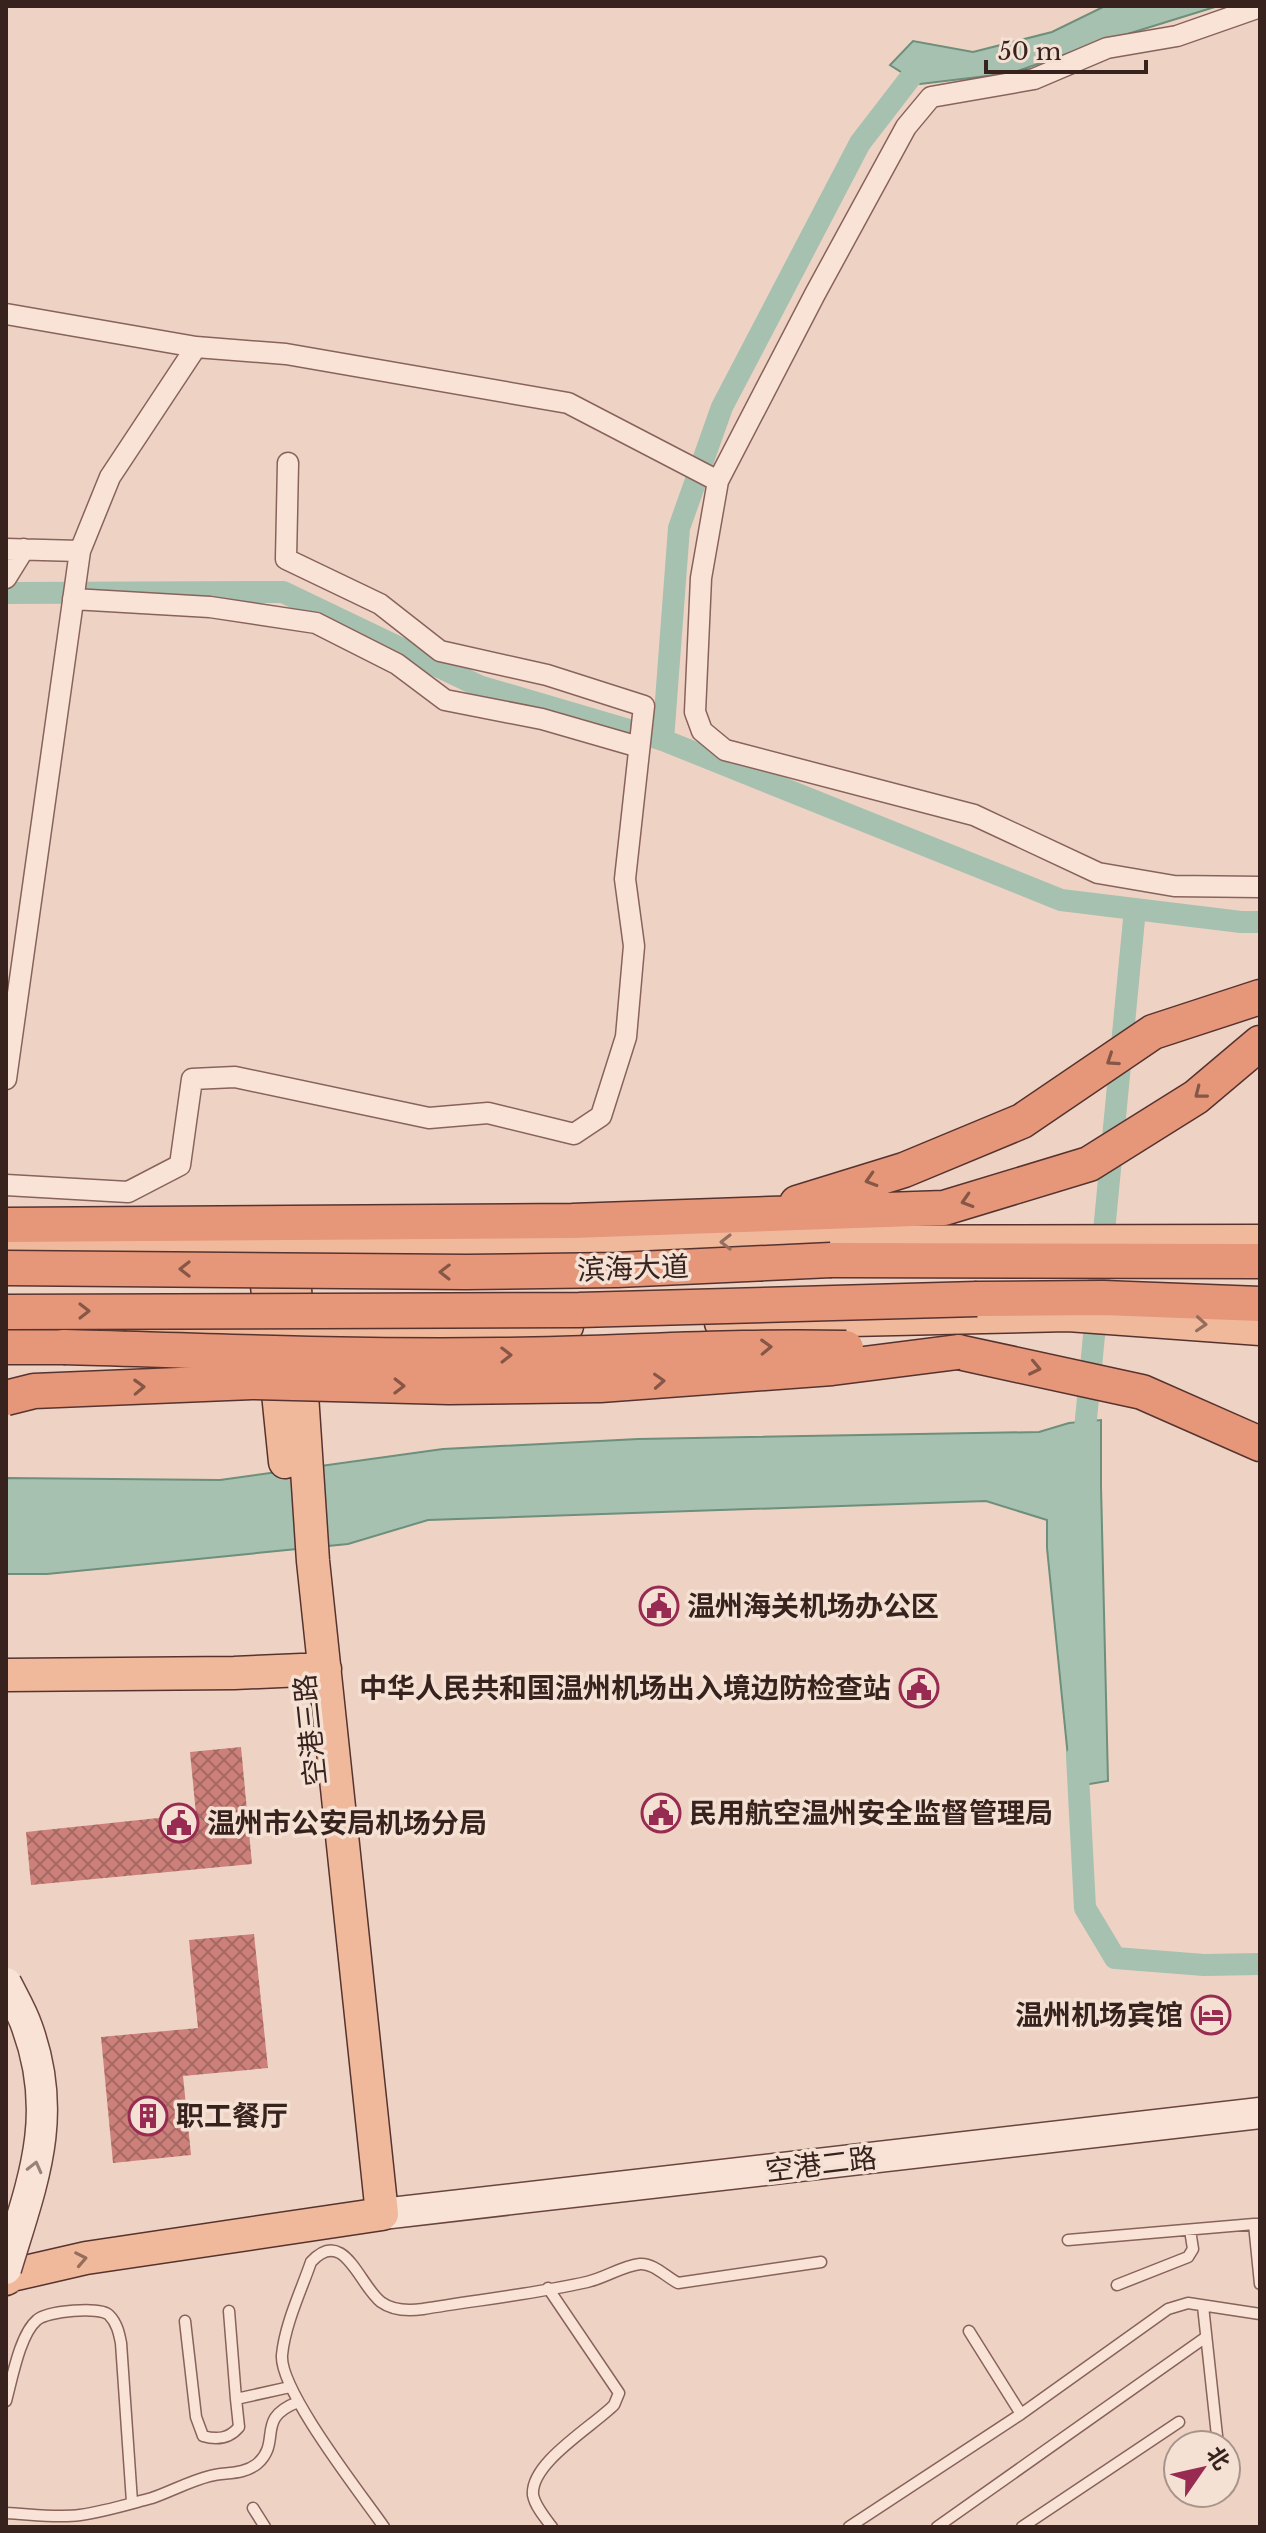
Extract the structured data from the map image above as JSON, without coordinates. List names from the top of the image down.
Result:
{
  "streets": {
    "highway": ["滨海大道"],
    "main road": ["空港三路", "空港二路"]
  },
  "crossings": [
    ["空港三路", "空港二路"]
  ],
  "places": {
    "public building": [
      "温州海关机场办公区",
      "中华人民共和国温州机场出入境边防检查站",
      "民用航空温州安全监督管理局",
      "温州市公安局机场分局"
    ],
    "hotel": ["温州机场宾馆"],
    "building": ["职工餐厅"]
  },
  "scale_bar": "50 m",
  "north": "top right"
}
